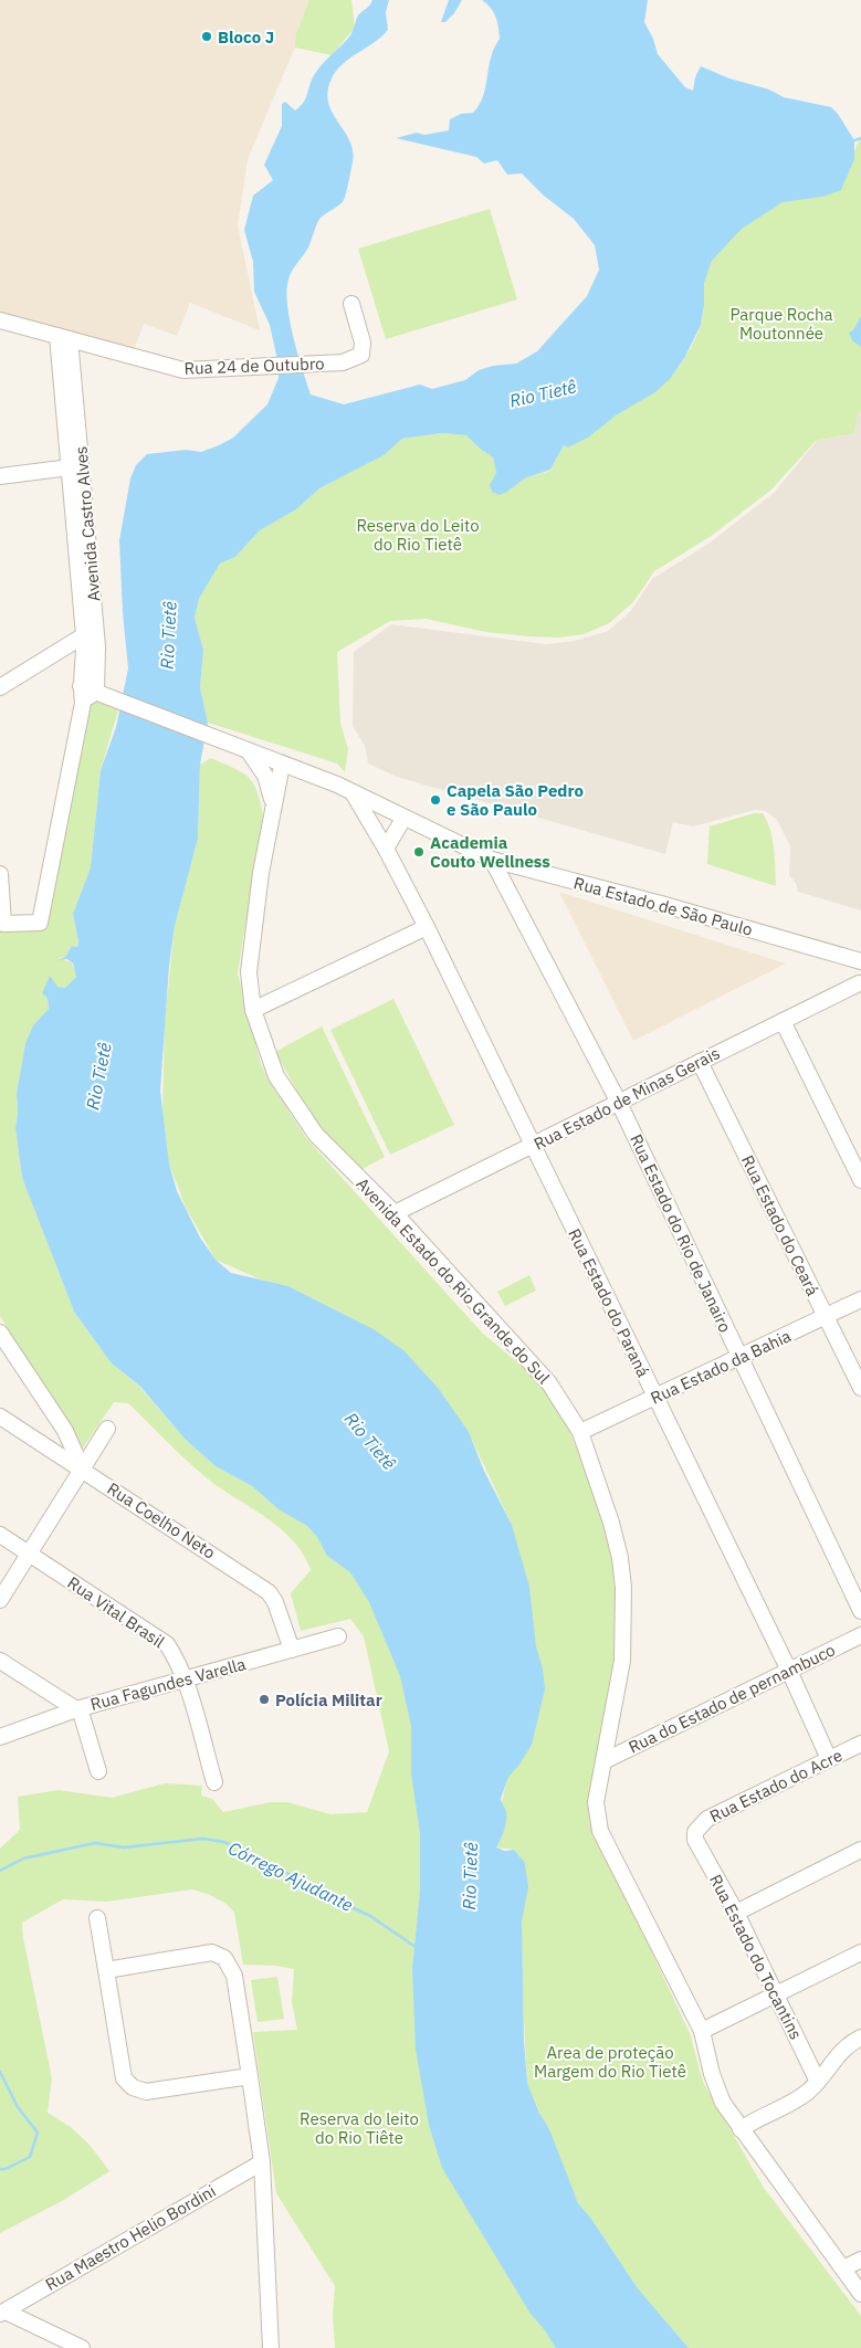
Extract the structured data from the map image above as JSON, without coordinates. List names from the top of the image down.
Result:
{
  "streets": {
    "street": [
      "Rua 24 de Outubro",
      "Avenida Castro Alves",
      "Rua Estado de São Paulo",
      "Rua Estado de Minas Gerais",
      "Rua Estado do Ceará",
      "Rua Estado do Rio de Janairo",
      "Avenida Estado do Rio Grande do Sul",
      "Rua Estado do Paraná",
      "Rua Estado da Bahia",
      "Rua Coelho Neto",
      "Rua Vital Brasil",
      "Rua Fagundes Varella",
      "Rua do Estado de pernambuco",
      "Rua Estado do Acre",
      "Rua Estado do Tocantins",
      "Rua Maestro Helio Bordini"
    ]
  },
  "crossings": [
    ["Rua 24 de Outubro", "Avenida Castro Alves"],
    ["Avenida Castro Alves", "Rua Estado de São Paulo"],
    ["Rua Estado de São Paulo", "Rua Estado do Rio de Janairo"],
    ["Rua Estado de São Paulo", "Avenida Estado do Rio Grande do Sul"],
    ["Rua Estado de São Paulo", "Rua Estado do Paraná"],
    ["Rua Estado de Minas Gerais", "Rua Estado do Ceará"],
    ["Rua Estado de Minas Gerais", "Rua Estado do Rio de Janairo"],
    ["Rua Estado de Minas Gerais", "Avenida Estado do Rio Grande do Sul"],
    ["Rua Estado de Minas Gerais", "Rua Estado do Paraná"],
    ["Rua Estado do Ceará", "Rua Estado da Bahia"],
    ["Rua Estado do Rio de Janairo", "Rua Estado da Bahia"],
    ["Avenida Estado do Rio Grande do Sul", "Rua Estado da Bahia"],
    ["Avenida Estado do Rio Grande do Sul", "Rua do Estado de pernambuco"],
    ["Rua Estado do Paraná", "Rua Estado da Bahia"],
    ["Rua Estado do Paraná", "Rua do Estado de pernambuco"],
    ["Rua Estado do Paraná", "Rua Estado do Acre"],
    ["Rua Coelho Neto", "Rua Fagundes Varella"],
    ["Rua Vital Brasil", "Rua Fagundes Varella"],
    ["Rua Estado do Acre", "Rua Estado do Tocantins"]
  ],
  "water": ["Rio Tietê", "Córrego Ajudante"],
  "parks": [
    "Parque Rocha Moutonnée",
    "Reserva do Leito do Rio Tietê",
    "Area de proteção Margem do Rio Tietê",
    "Reserva do leito do Rio Tiête"
  ],
  "places": [
    "Bloco J",
    "Capela São Pedro e São Paulo",
    "Academia Couto Wellness",
    "Polícia Militar"
  ]
}
